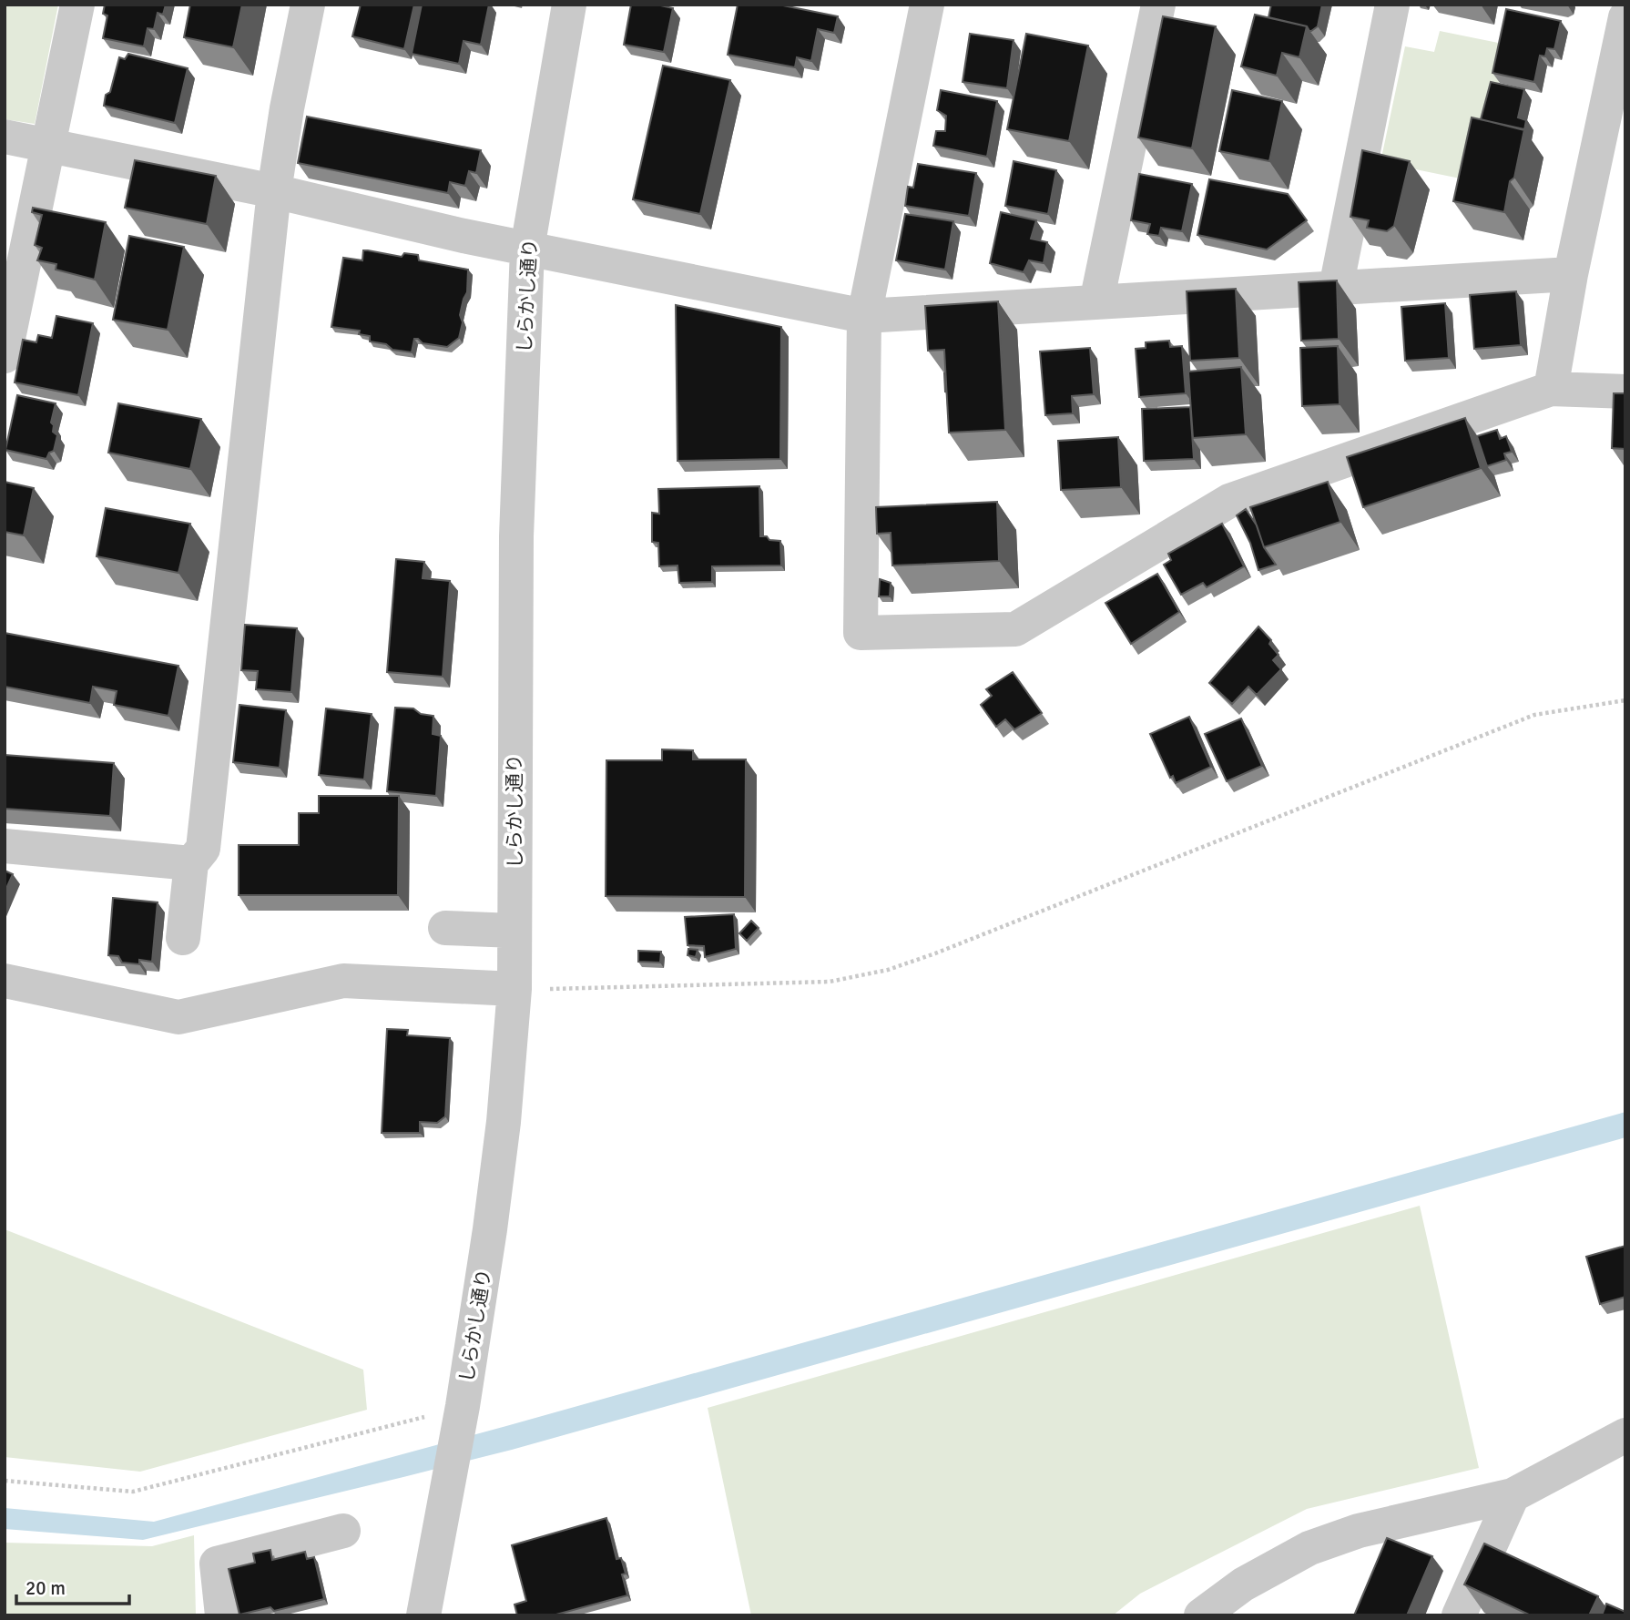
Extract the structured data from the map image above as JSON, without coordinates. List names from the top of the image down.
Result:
{
  "streets": {
    "street": ["しらかし通り"]
  },
  "scale_bar": "20 m"
}
